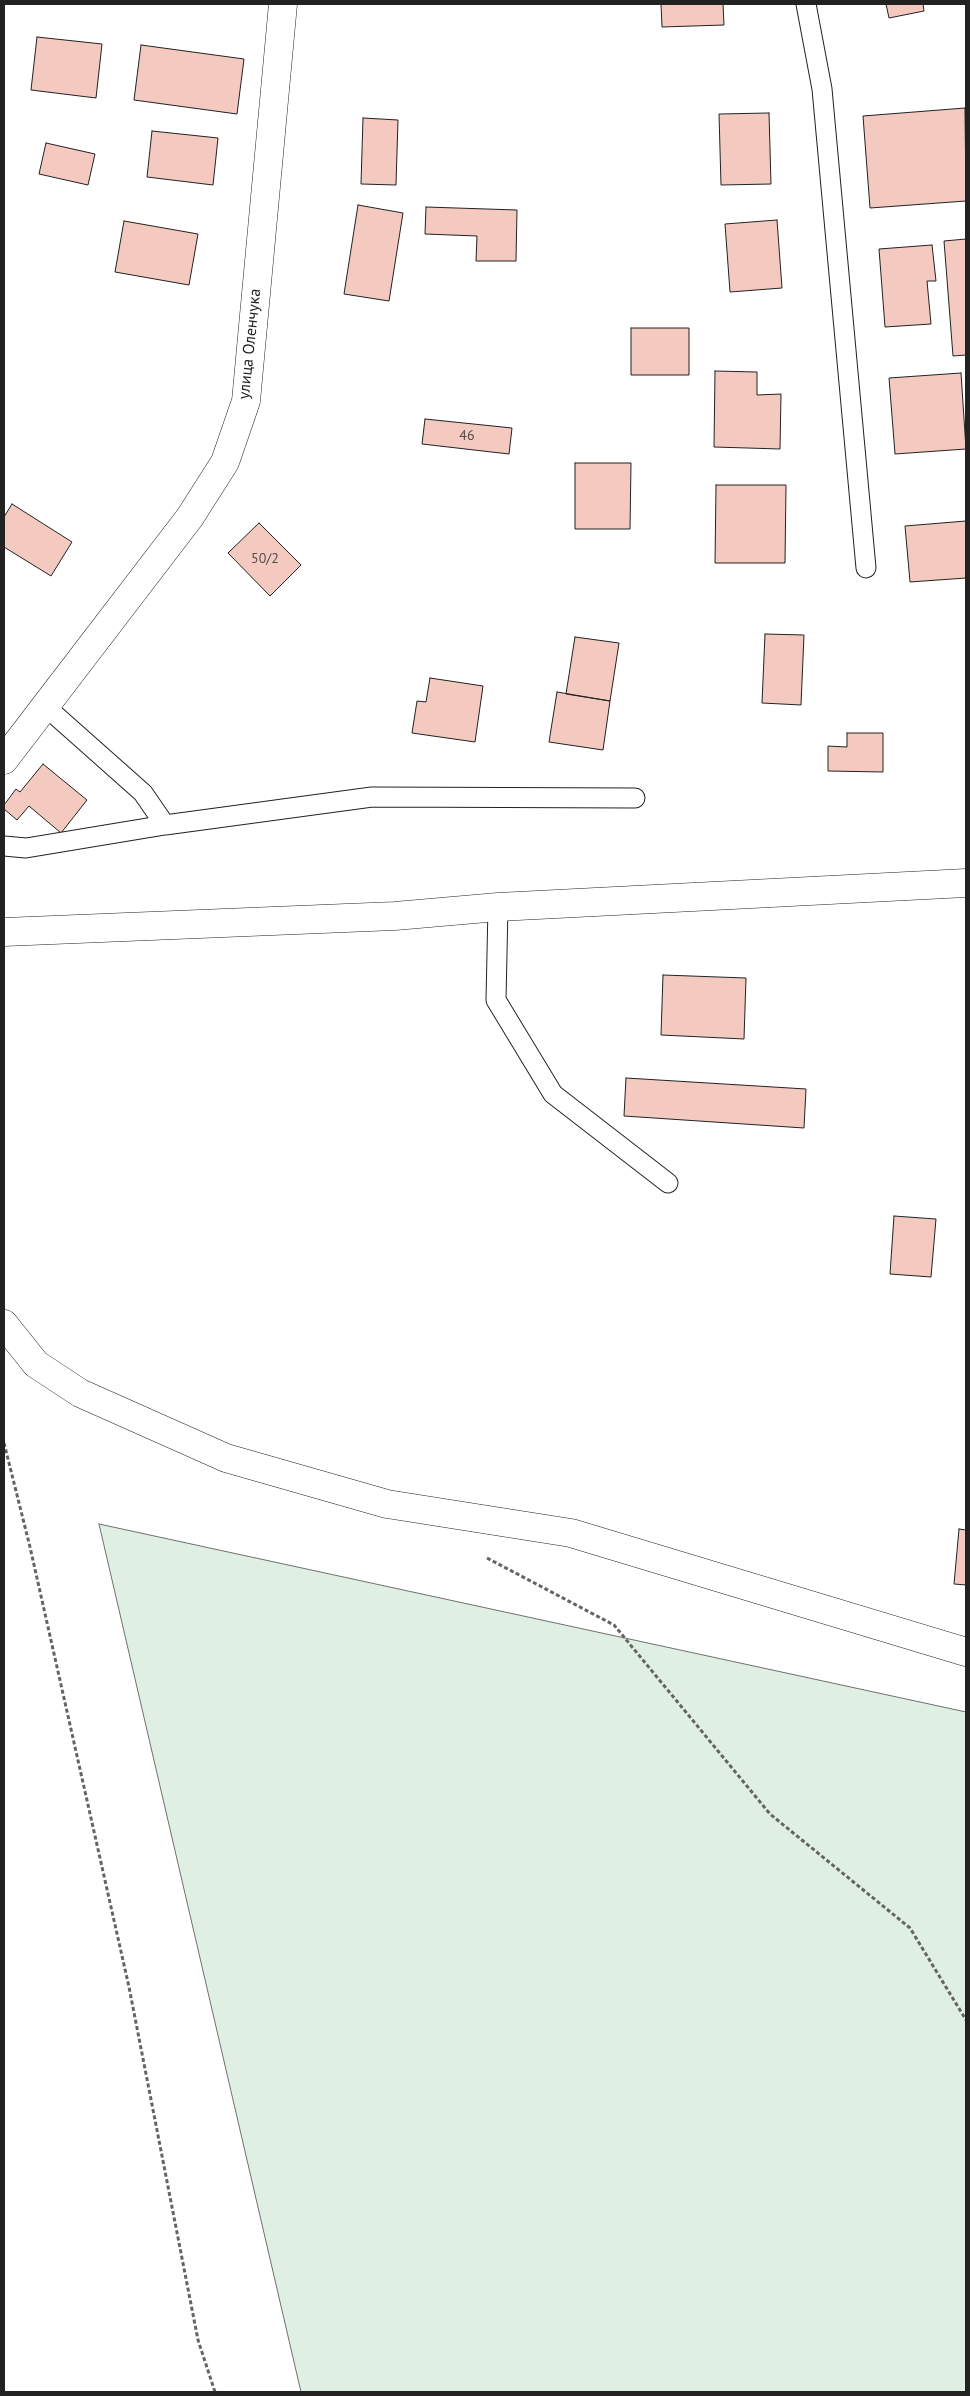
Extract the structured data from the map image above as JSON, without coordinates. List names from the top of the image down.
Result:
{
  "streets": {
    "street": ["улица Оленчука"]
  },
  "house_numbers": ["46", "50/2"]
}
